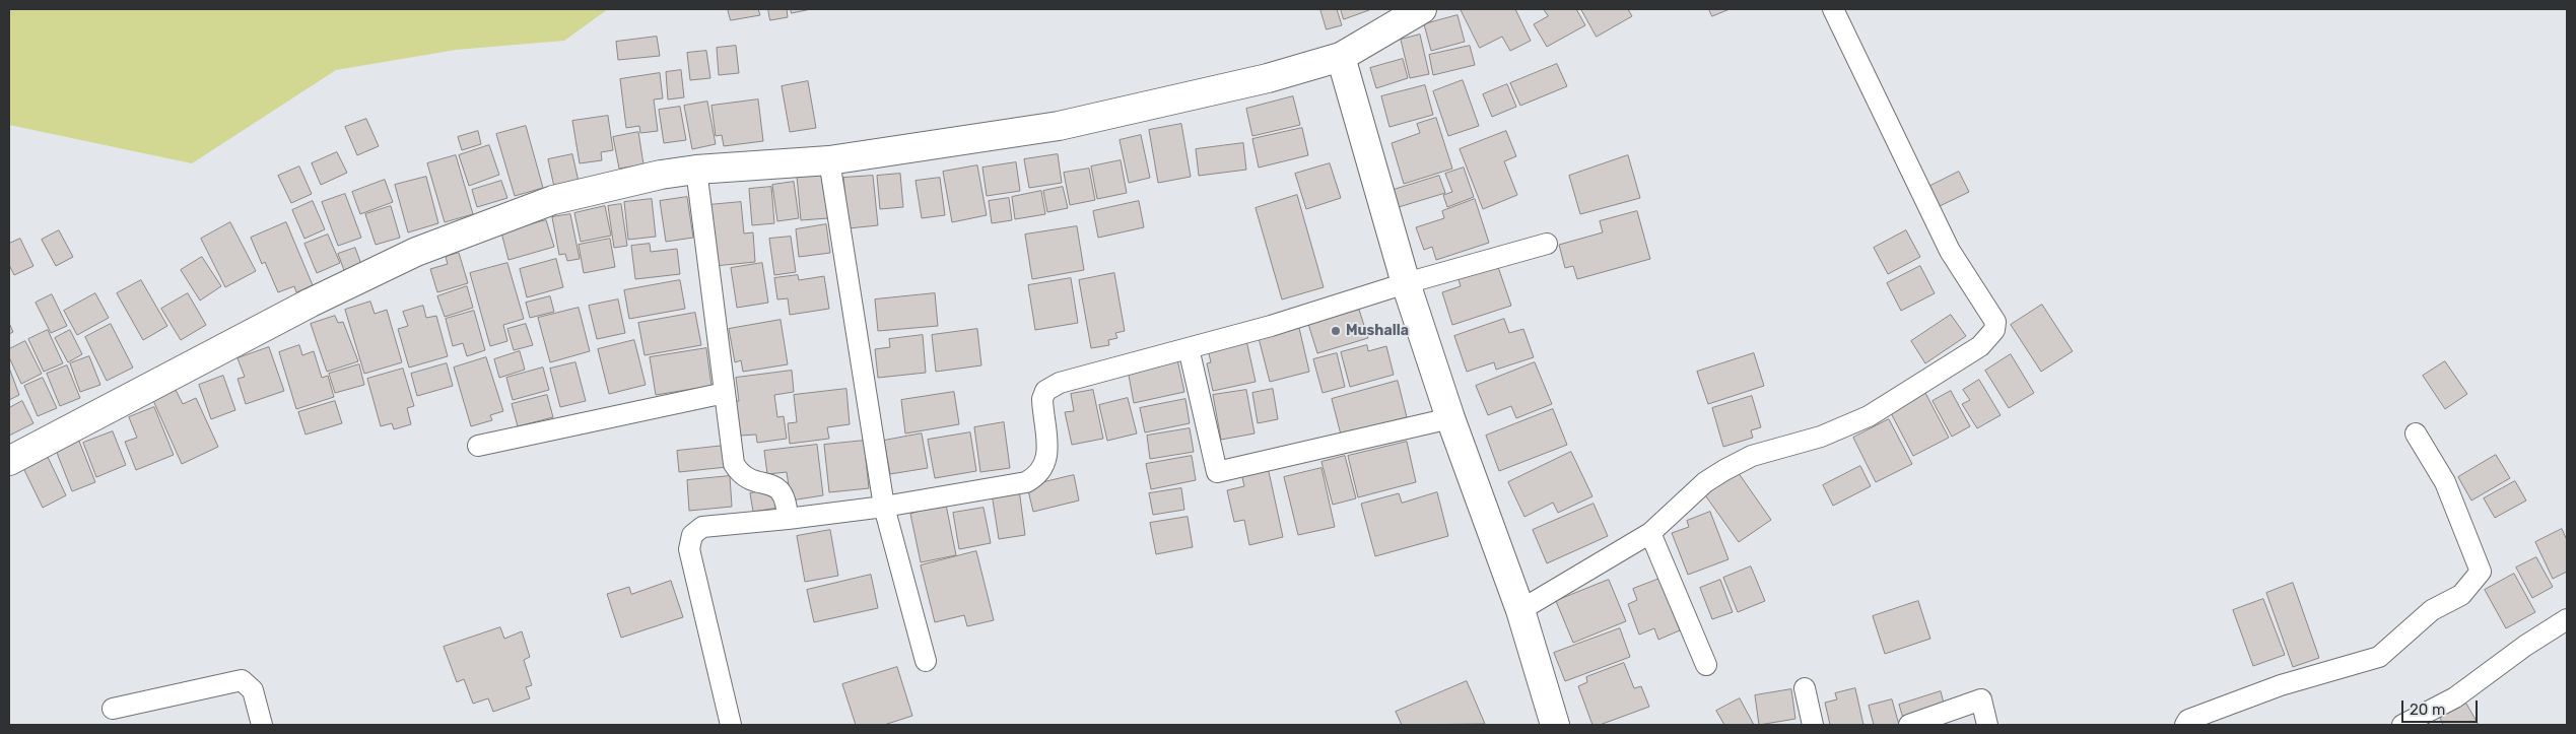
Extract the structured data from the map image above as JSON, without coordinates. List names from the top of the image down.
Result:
{
  "places": ["Mushalla"],
  "scale_bar": "20 m"
}
